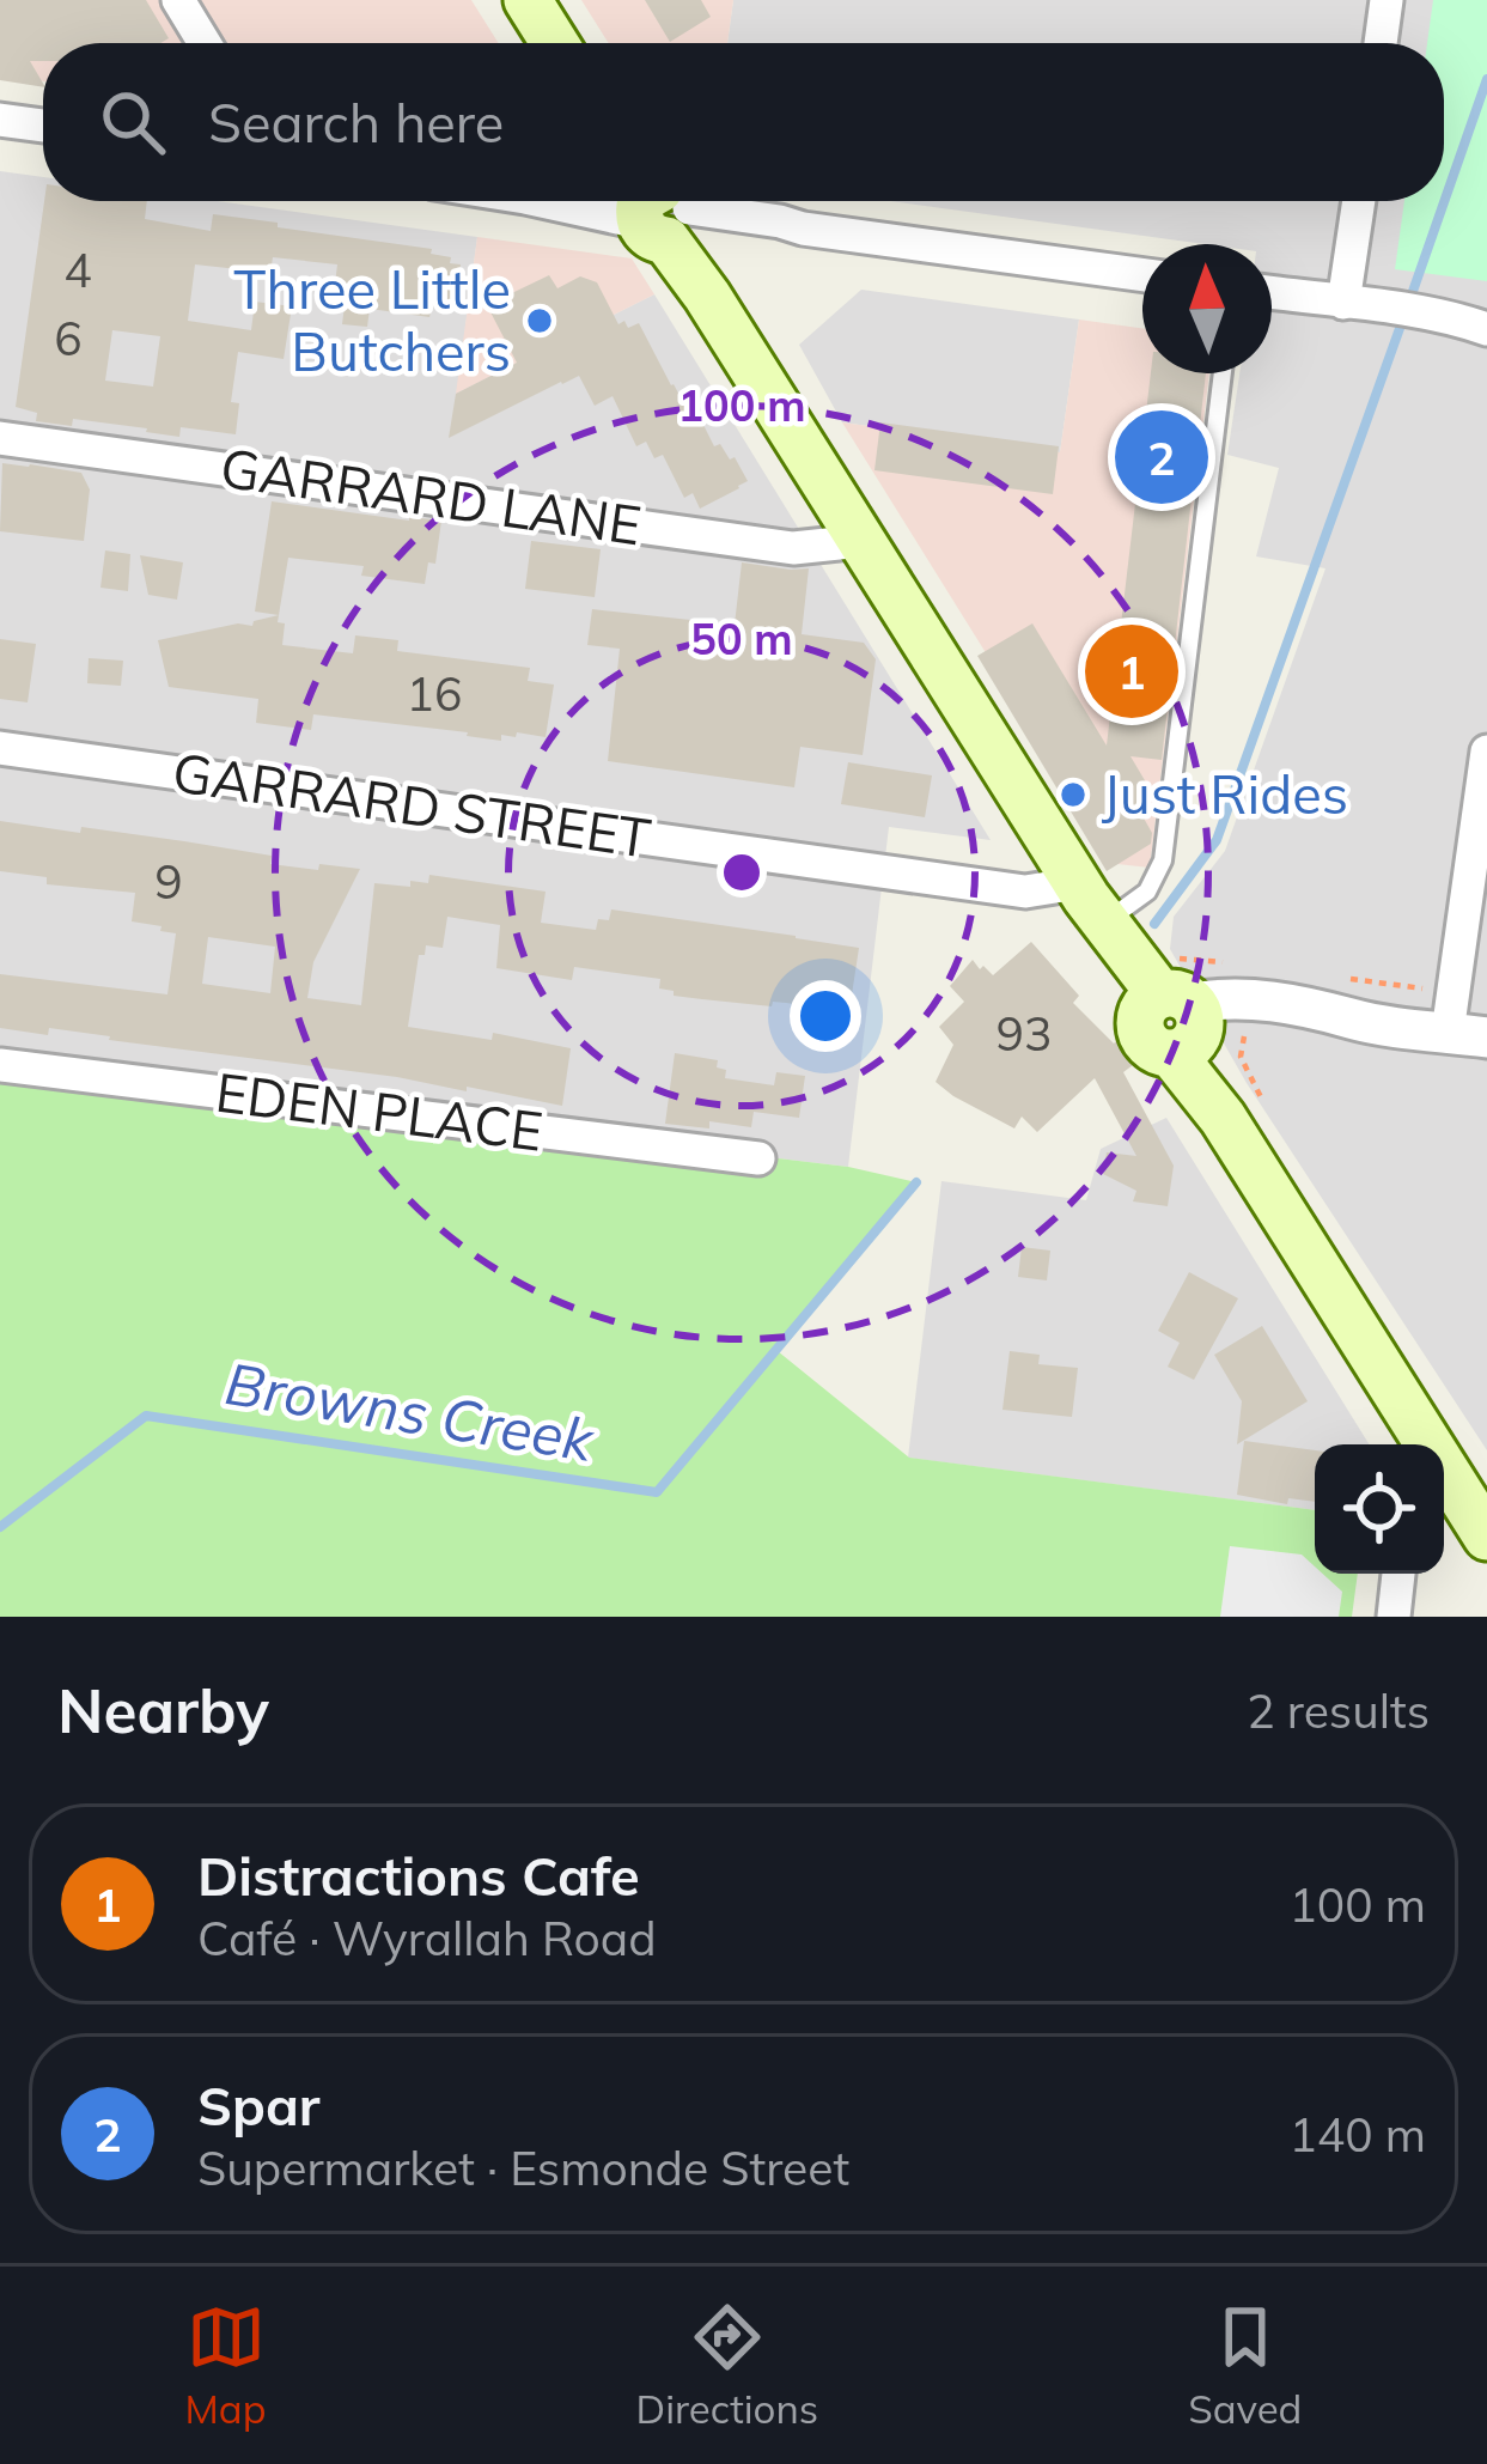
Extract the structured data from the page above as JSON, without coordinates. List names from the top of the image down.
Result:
{
  "streets": {
    "street": ["GARRARD LANE", "GARRARD STREET", "EDEN PLACE"]
  },
  "water": ["Browns Creek"],
  "places": ["Three Little Butchers", "Just Rides"],
  "house_numbers": [
    "4",
    "6",
    "16",
    "9",
    "93"
  ],
  "north": "top",
  "page": {
    "search": "Search here",
    "pins": ["2", "1"],
    "heading": ["Nearby", "2 results"],
    "list": [
      {
        "mark": "1",
        "name": "Distractions Cafe",
        "note": "Café · Wyrallah Road",
        "value": "100 m"
      },
      {
        "mark": "2",
        "name": "Spar",
        "note": "Supermarket · Esmonde Street",
        "value": "140 m"
      }
    ],
    "nav": ["Map", "Directions", "Saved"]
  },
  "rings": ["100 m", "50 m"]
}
